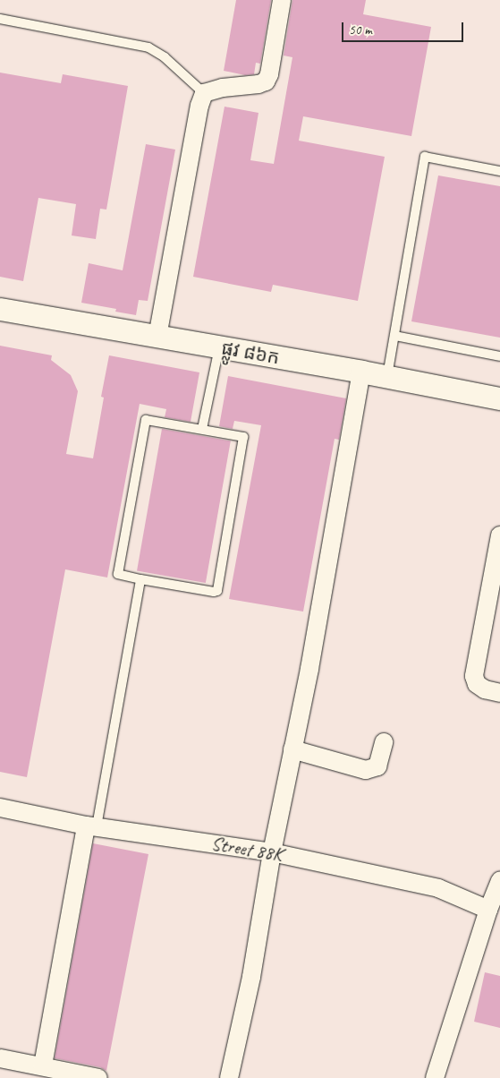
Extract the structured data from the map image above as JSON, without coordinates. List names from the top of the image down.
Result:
{
  "streets": {
    "street": ["ផ្លូវ ៨៦ក", "Street 88K"]
  },
  "scale_bar": "50 m"
}
